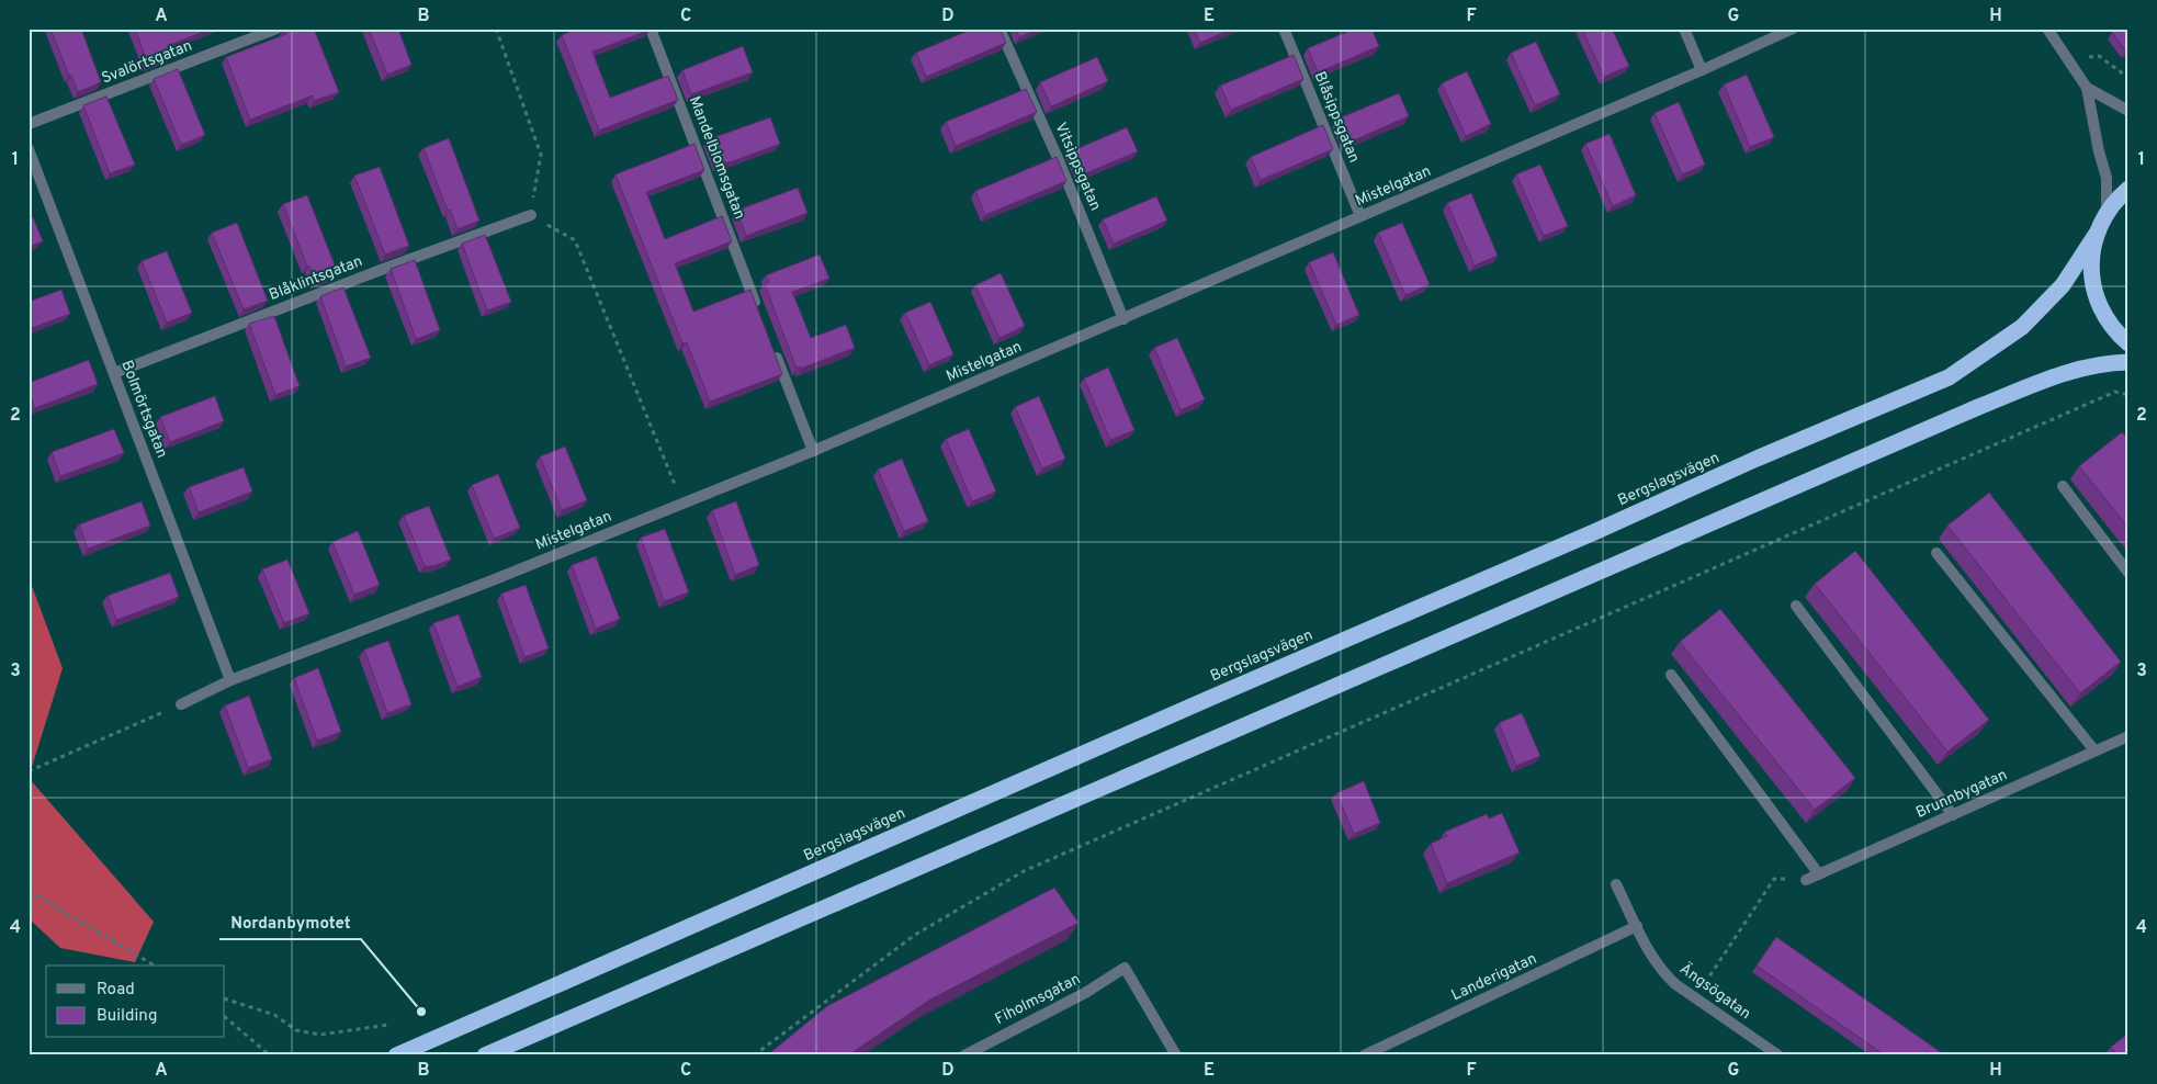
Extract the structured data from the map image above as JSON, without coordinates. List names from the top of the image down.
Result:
{
  "streets": {
    "highway": ["Bergslagsvägen"],
    "street": [
      "Svalörtsgatan",
      "Blåsippsgatan",
      "Mandelblomsgatan",
      "Vitsippsgatan",
      "Mistelgatan",
      "Blåklintsgatan",
      "Bolmörtsgatan",
      "Brunnbygatan",
      "Landerigatan",
      "Ängsögatan",
      "Fiholmsgatan"
    ]
  },
  "crossings": [
    ["Blåsippsgatan", "Mistelgatan"],
    ["Vitsippsgatan", "Mistelgatan"],
    ["Mistelgatan", "Bolmörtsgatan"],
    ["Blåklintsgatan", "Bolmörtsgatan"],
    ["Landerigatan", "Ängsögatan"]
  ],
  "places": ["Nordanbymotet"],
  "legend": ["Road", "Building"],
  "grid": {
    "columns": [
      "A",
      "B",
      "C",
      "D",
      "E",
      "F",
      "G",
      "H"
    ],
    "rows": [
      "1",
      "2",
      "3",
      "4"
    ]
  }
}
